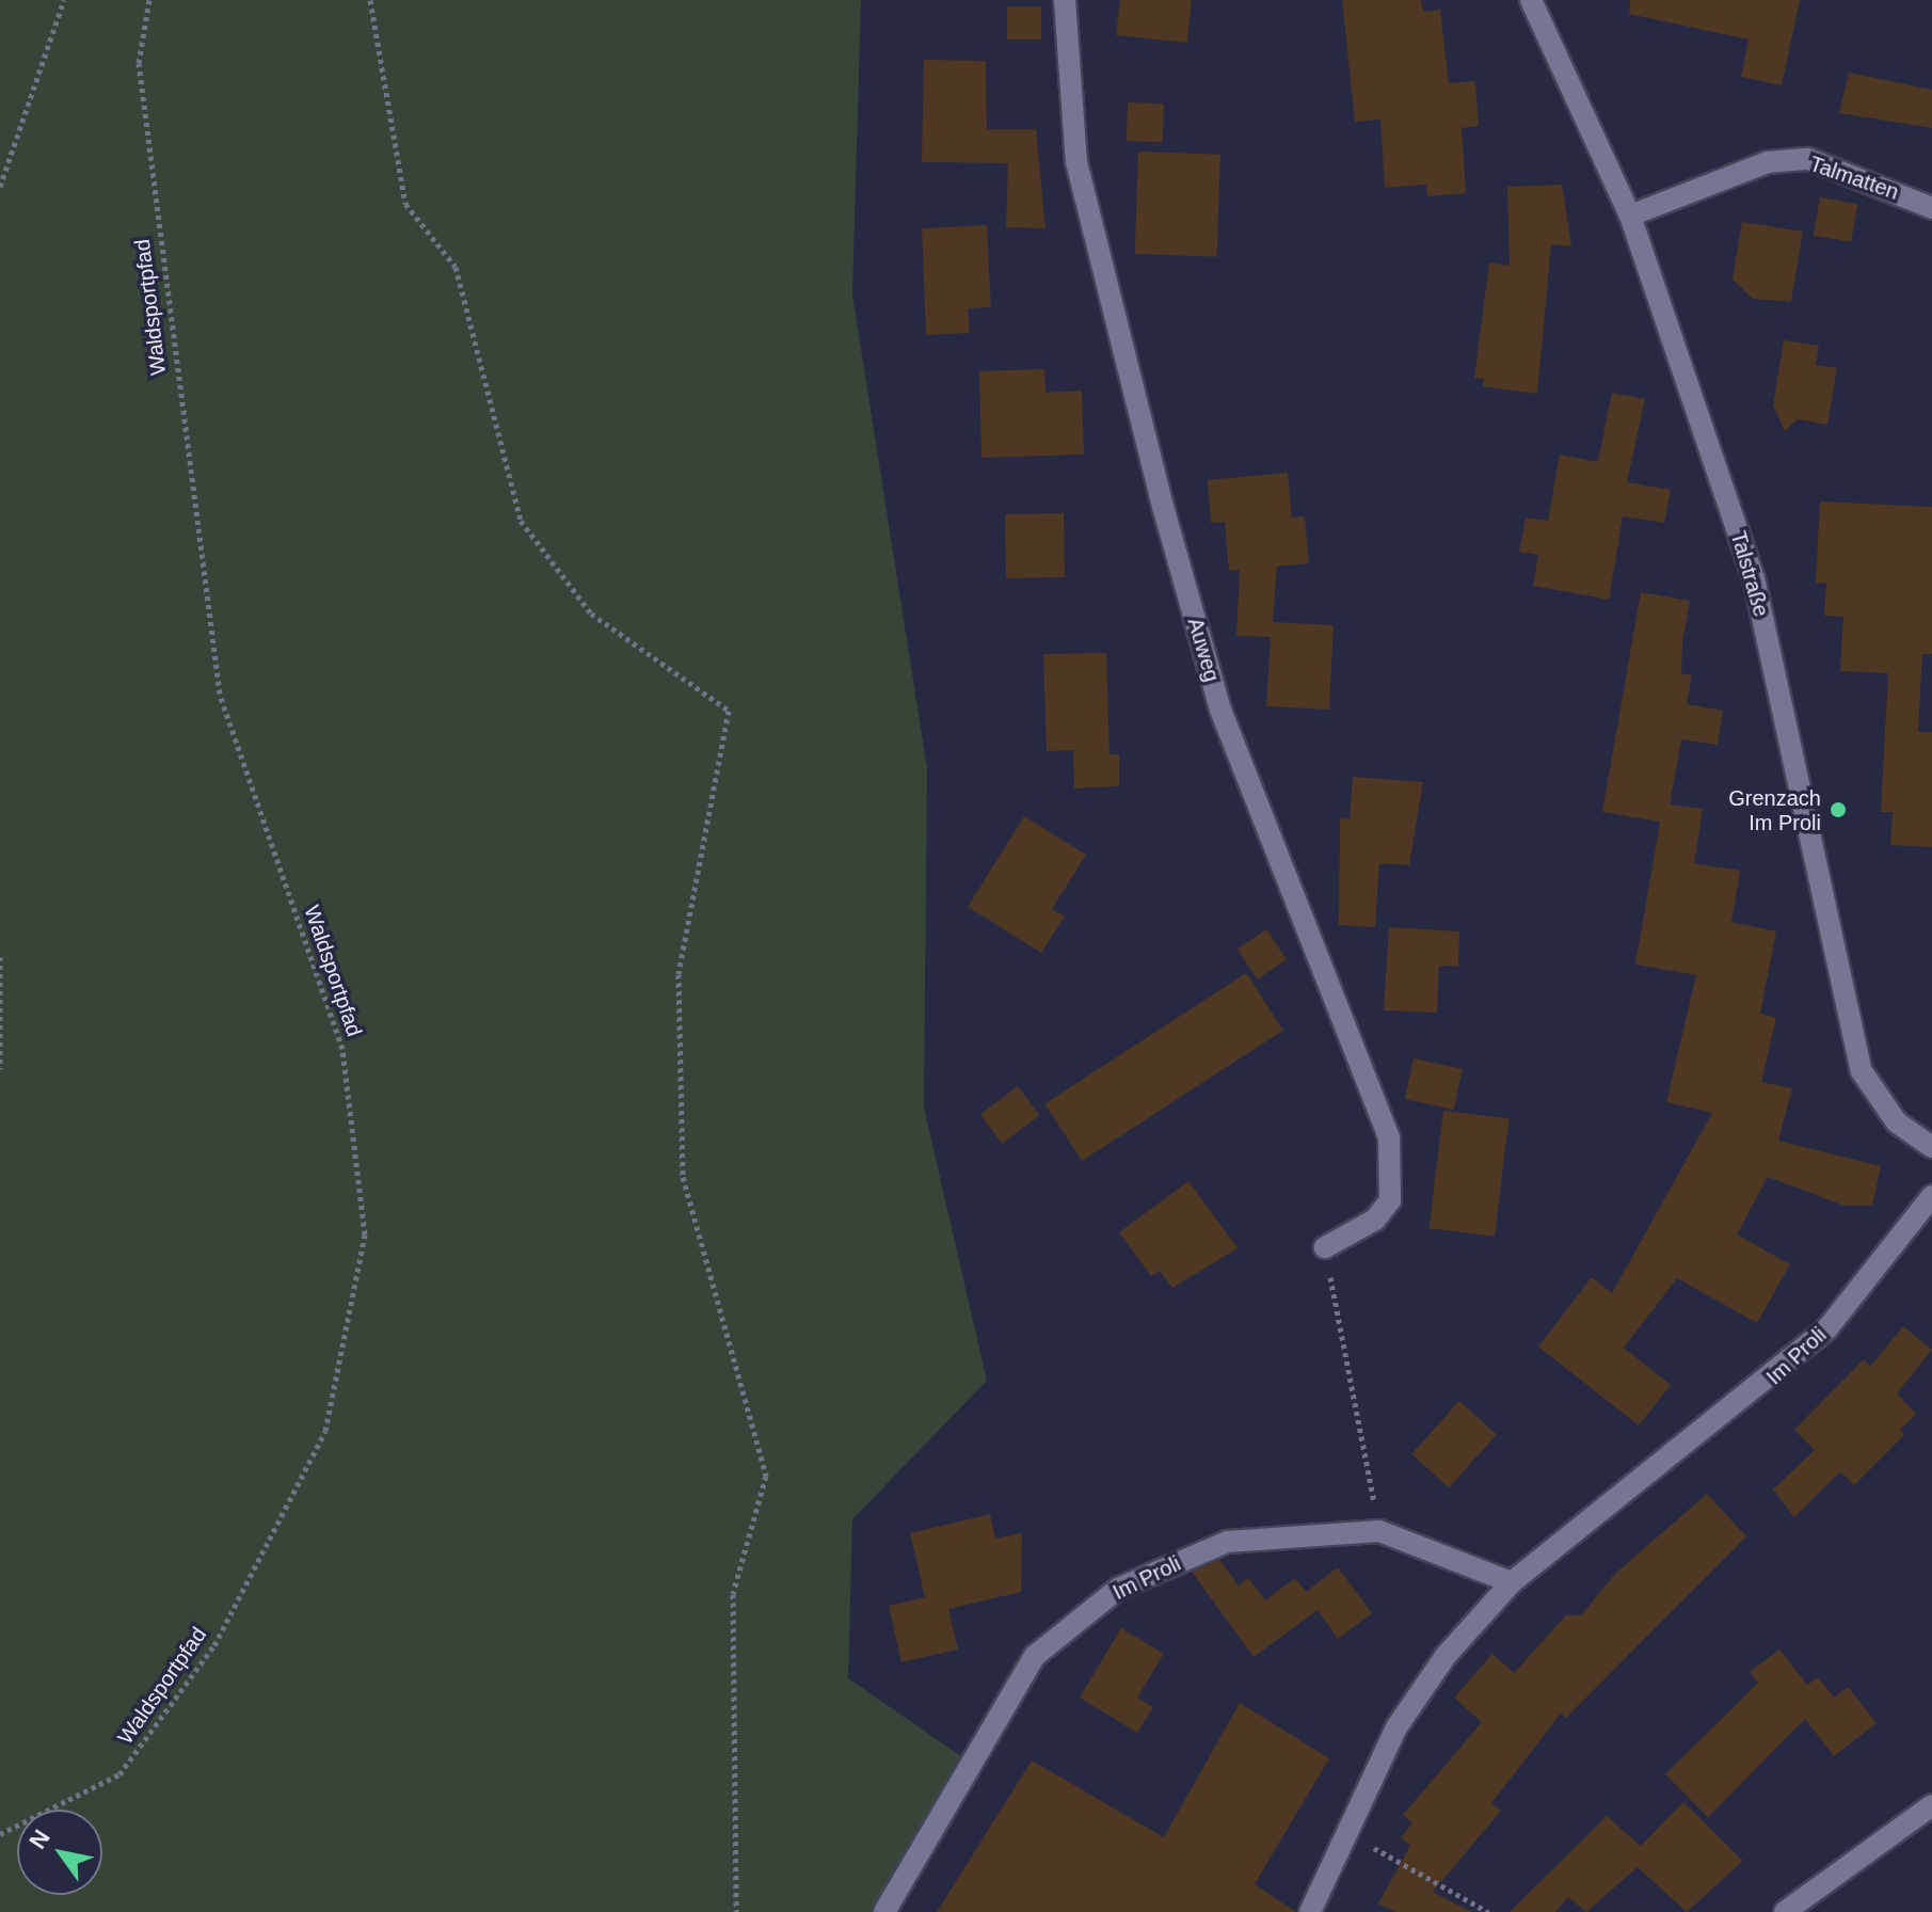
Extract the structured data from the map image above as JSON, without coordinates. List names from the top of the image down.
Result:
{
  "streets": {
    "street": [
      "Talmatten",
      "Talstraße",
      "Auweg",
      "Im Proli"
    ],
    "path": ["Waldsportpfad"]
  },
  "crossings": [
    ["Talmatten", "Talstraße"]
  ],
  "places": ["Grenzach Im Proli"],
  "north": "top left"
}
